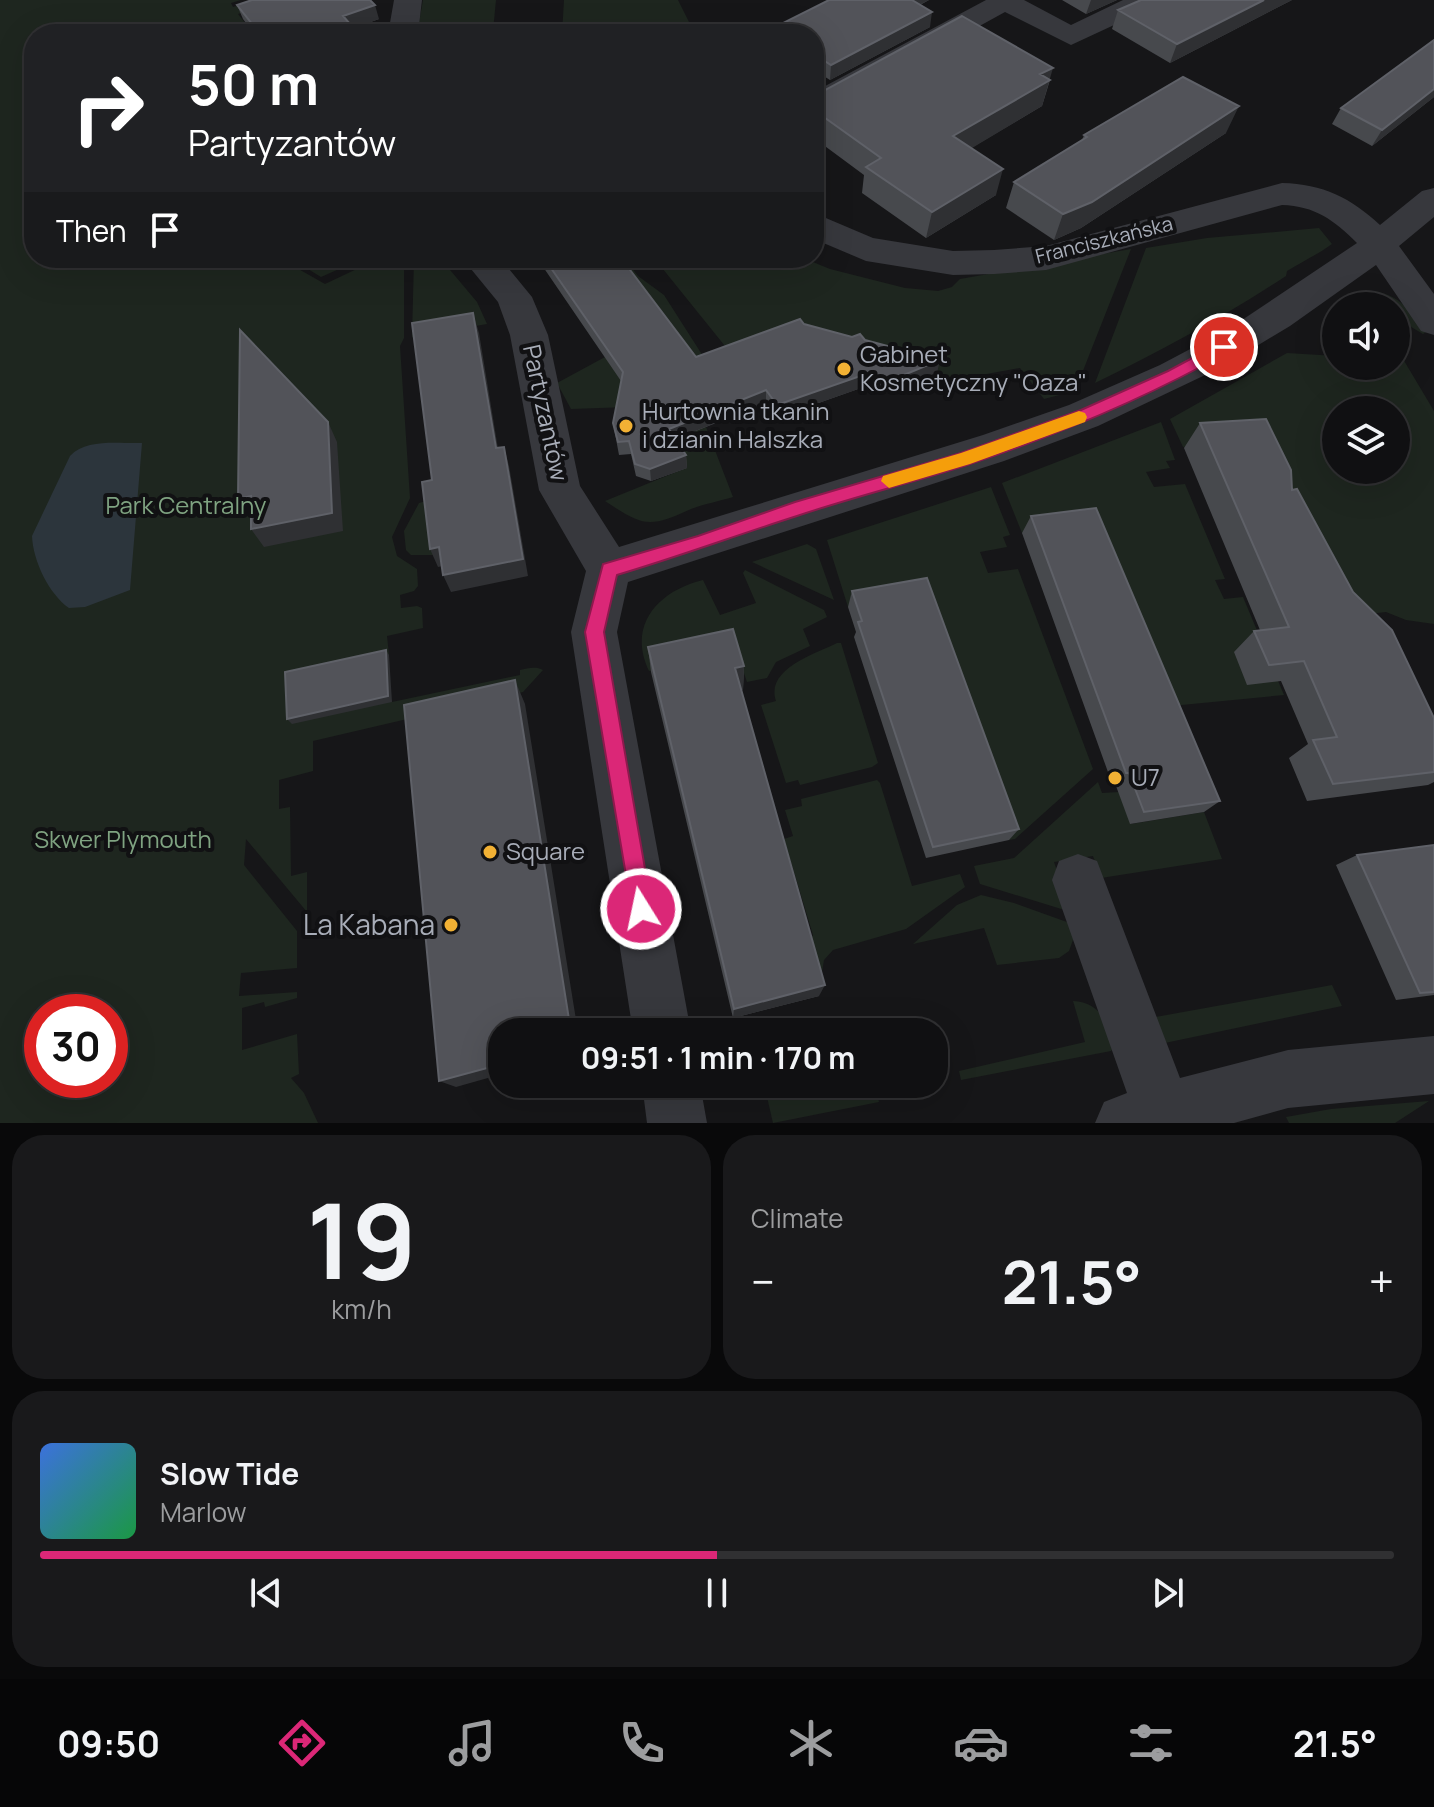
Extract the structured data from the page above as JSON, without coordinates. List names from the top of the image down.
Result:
{
  "streets": {
    "street": ["Franciszkańska", "Partyzantów"]
  },
  "parks": ["Park Centralny", "Skwer Plymouth"],
  "places": [
    "Gabinet Kosmetyczny \"Oaza\"",
    "Hurtownia tkanin i dzianin Halszka",
    "U7",
    "Square",
    "La Kabana"
  ],
  "page": {
    "turn": ["50 m", "Partyzantów"],
    "then": "Then",
    "limit": "30",
    "trip": "09:51 · 1 min · 170 m",
    "tile": [
      ["19", "km/h"],
      "Climate"
    ],
    "heat": ["−", "21.5°", "+"],
    "song": ["Slow Tide", "Marlow"],
    "tabs": ["09:50", "21.5°"]
  }
}
